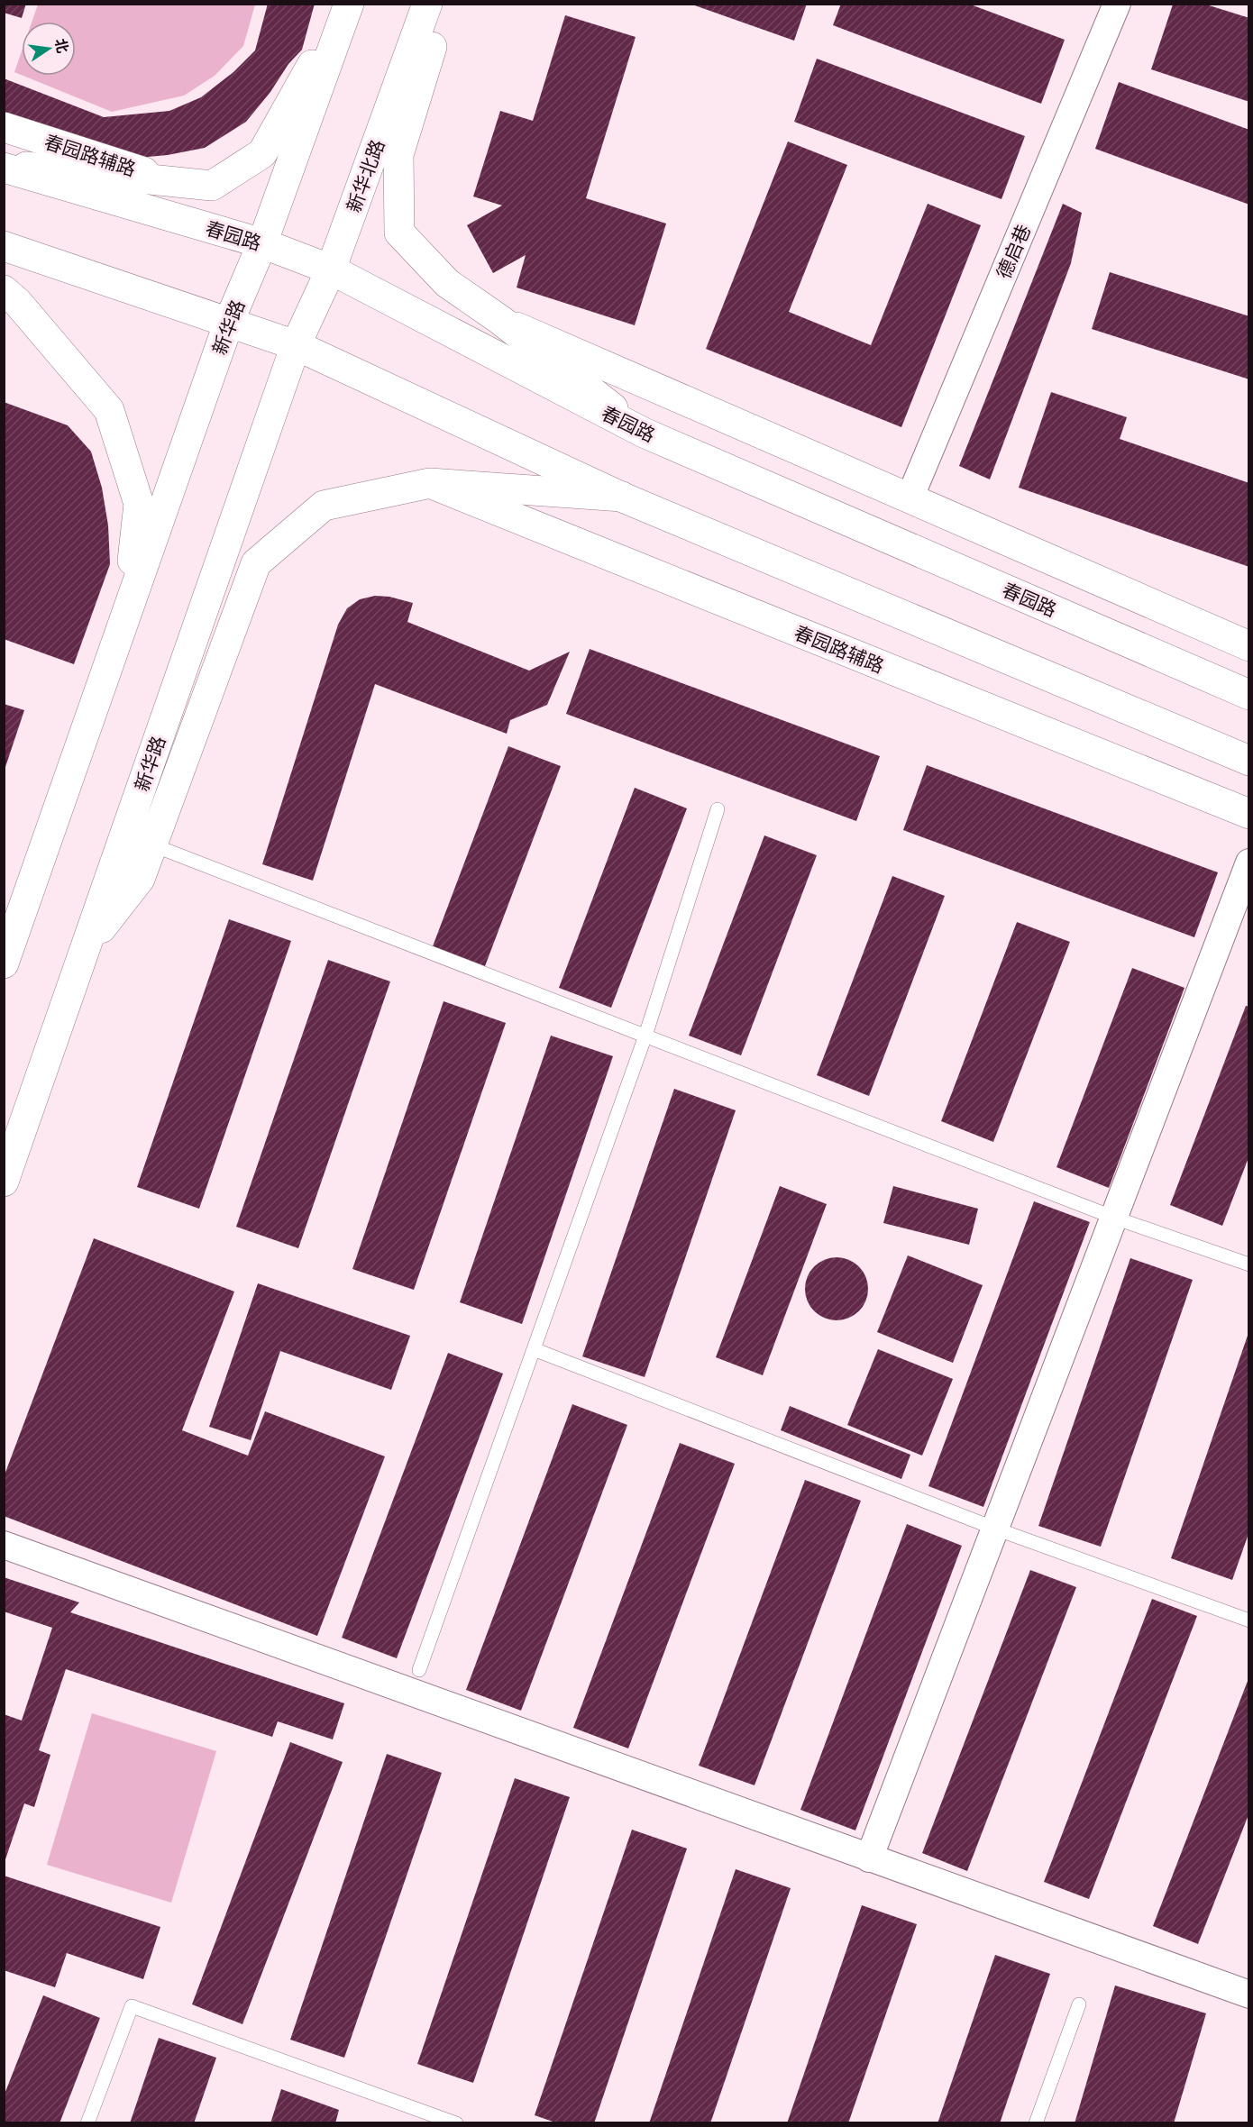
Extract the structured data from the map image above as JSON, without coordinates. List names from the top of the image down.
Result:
{
  "streets": {
    "main road": [
      "春园路辅路",
      "新华北路",
      "春园路",
      "新华路"
    ],
    "street": ["德启巷"]
  },
  "crossings": [
    ["新华北路", "春园路"],
    ["新华北路", "新华路"],
    ["春园路", "新华路"]
  ],
  "north": "right"
}
